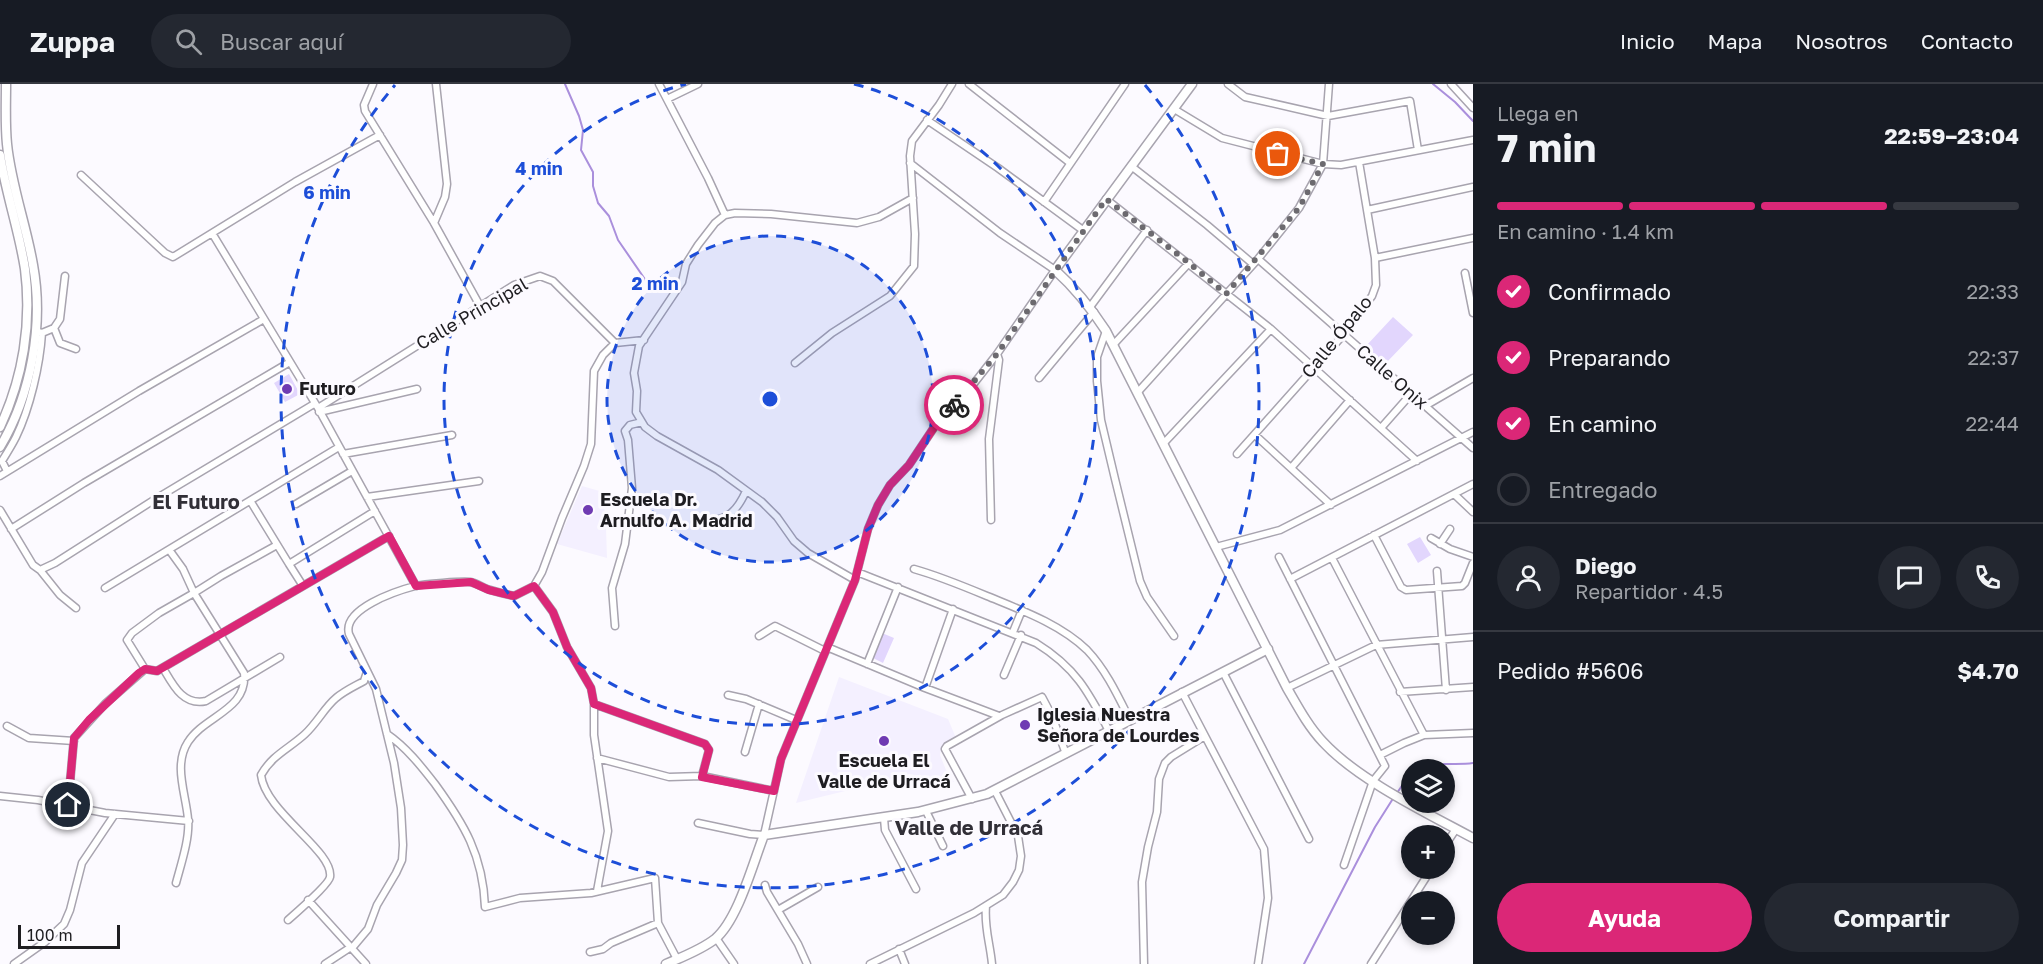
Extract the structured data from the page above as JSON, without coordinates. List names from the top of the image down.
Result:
{
  "streets": {
    "street": ["Calle Principal", "Calle Ópalo", "Calle Onix"]
  },
  "crossings": [
    ["Calle Ópalo", "Calle Onix"]
  ],
  "districts": ["El Futuro", "Valle de Urracá"],
  "places": [
    "Futuro",
    "Escuela Dr. Arnulfo A. Madrid",
    "Iglesia Nuestra Señora de Lourdes",
    "Escuela El Valle de Urracá"
  ],
  "scale_bar": "100 m",
  "page": {
    "header": "Zuppa",
    "search": "Buscar aquí",
    "nav": [
      "Inicio",
      "Mapa",
      "Nosotros",
      "Contacto"
    ],
    "heading": ["7 min", "Llega en", "22:59–23:04"],
    "panel": [
      "Diego",
      "Repartidor · 4.5",
      "Pedido #5606",
      "$4.70"
    ],
    "bar": "En camino · 1.4 km",
    "list": [
      ["Confirmado", "22:33"],
      ["Preparando", "22:37"],
      ["En camino", "22:44"],
      "Entregado"
    ],
    "map_buttons": ["+", "−"],
    "buttons": ["Ayuda", "Compartir"],
    "scale": "100 m"
  },
  "rings": ["4 min", "6 min", "2 min"]
}
